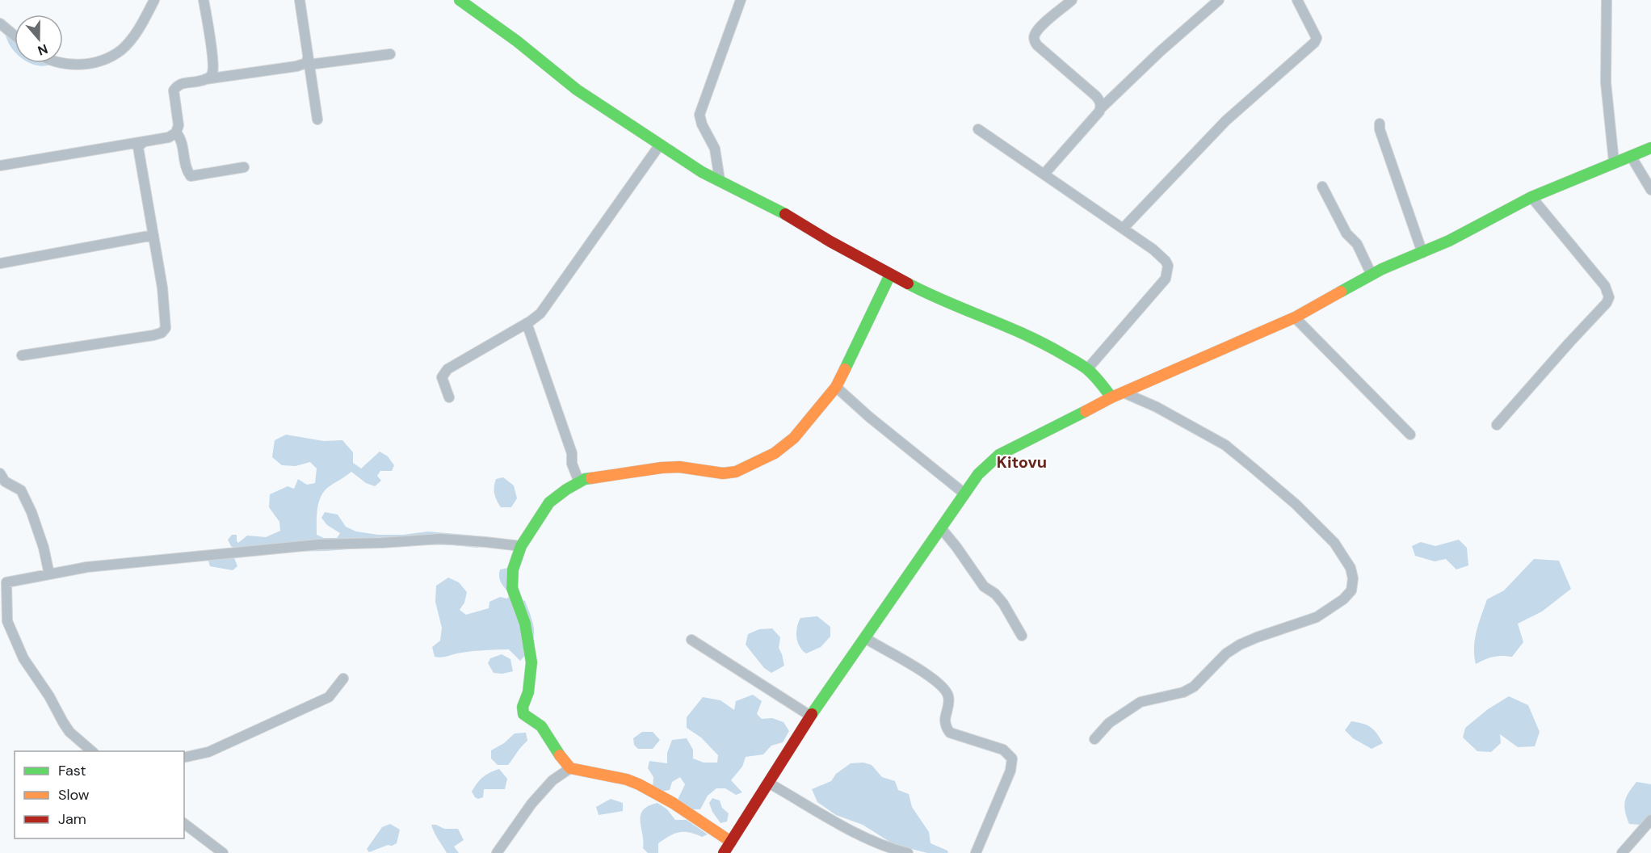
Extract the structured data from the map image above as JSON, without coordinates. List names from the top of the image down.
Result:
{
  "districts": ["Kitovu"],
  "legend": ["Fast", "Slow", "Jam"],
  "north": "bottom"
}
